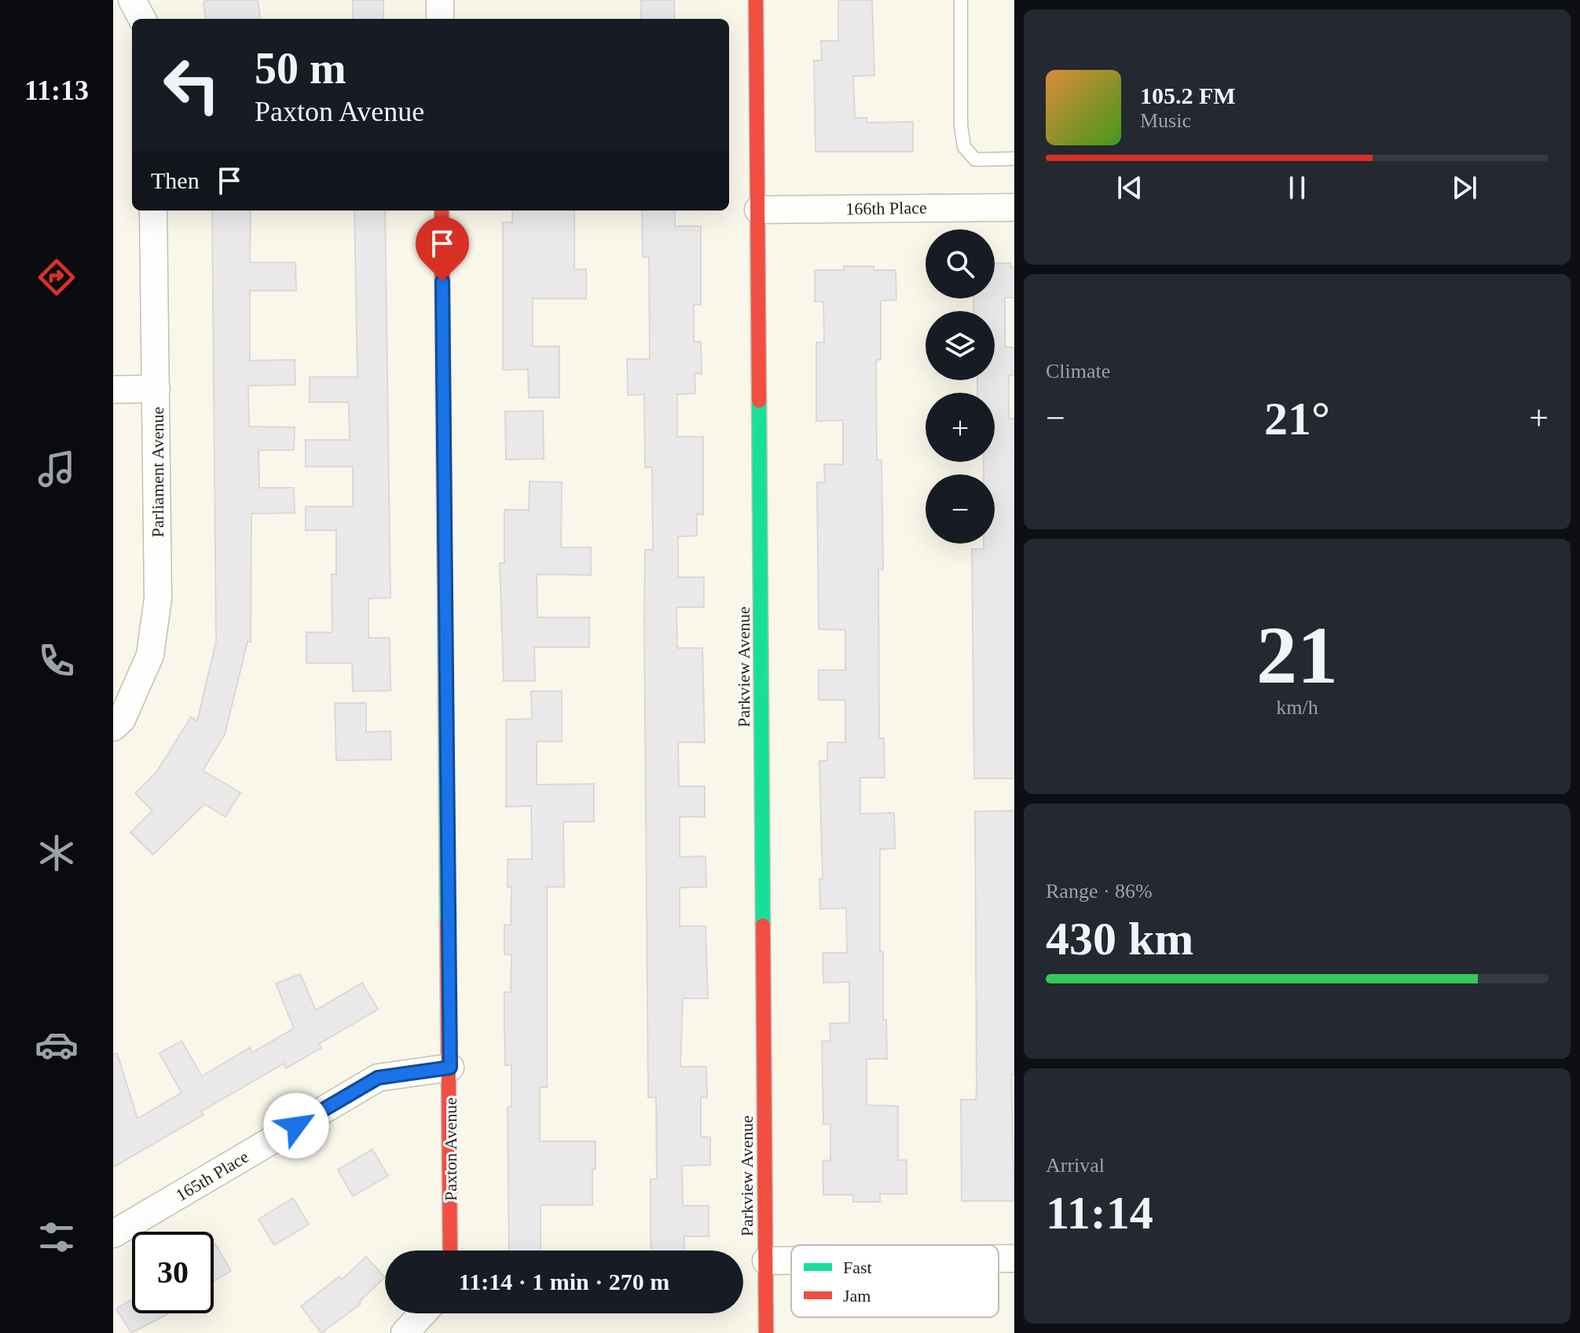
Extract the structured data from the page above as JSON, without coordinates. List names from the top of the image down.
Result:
{
  "streets": {
    "street": [
      "166th Place",
      "Parliament Avenue",
      "Parkview Avenue",
      "Paxton Avenue",
      "165th Place"
    ]
  },
  "crossings": [
    ["166th Place", "Parkview Avenue"],
    ["Paxton Avenue", "165th Place"]
  ],
  "legend": ["Fast", "Jam"],
  "page": {
    "tabs": "11:13",
    "turn": ["50 m", "Paxton Avenue"],
    "song": ["105.2 FM", "Music"],
    "then": "Then",
    "map_buttons": ["+", "−"],
    "tile": [
      "Climate",
      ["21", "km/h"],
      ["Range · 86%", "430 km"],
      ["Arrival", "11:14"]
    ],
    "heat": ["−", "21°", "+"],
    "limit": "30",
    "trip": "11:14 · 1 min · 270 m"
  }
}
